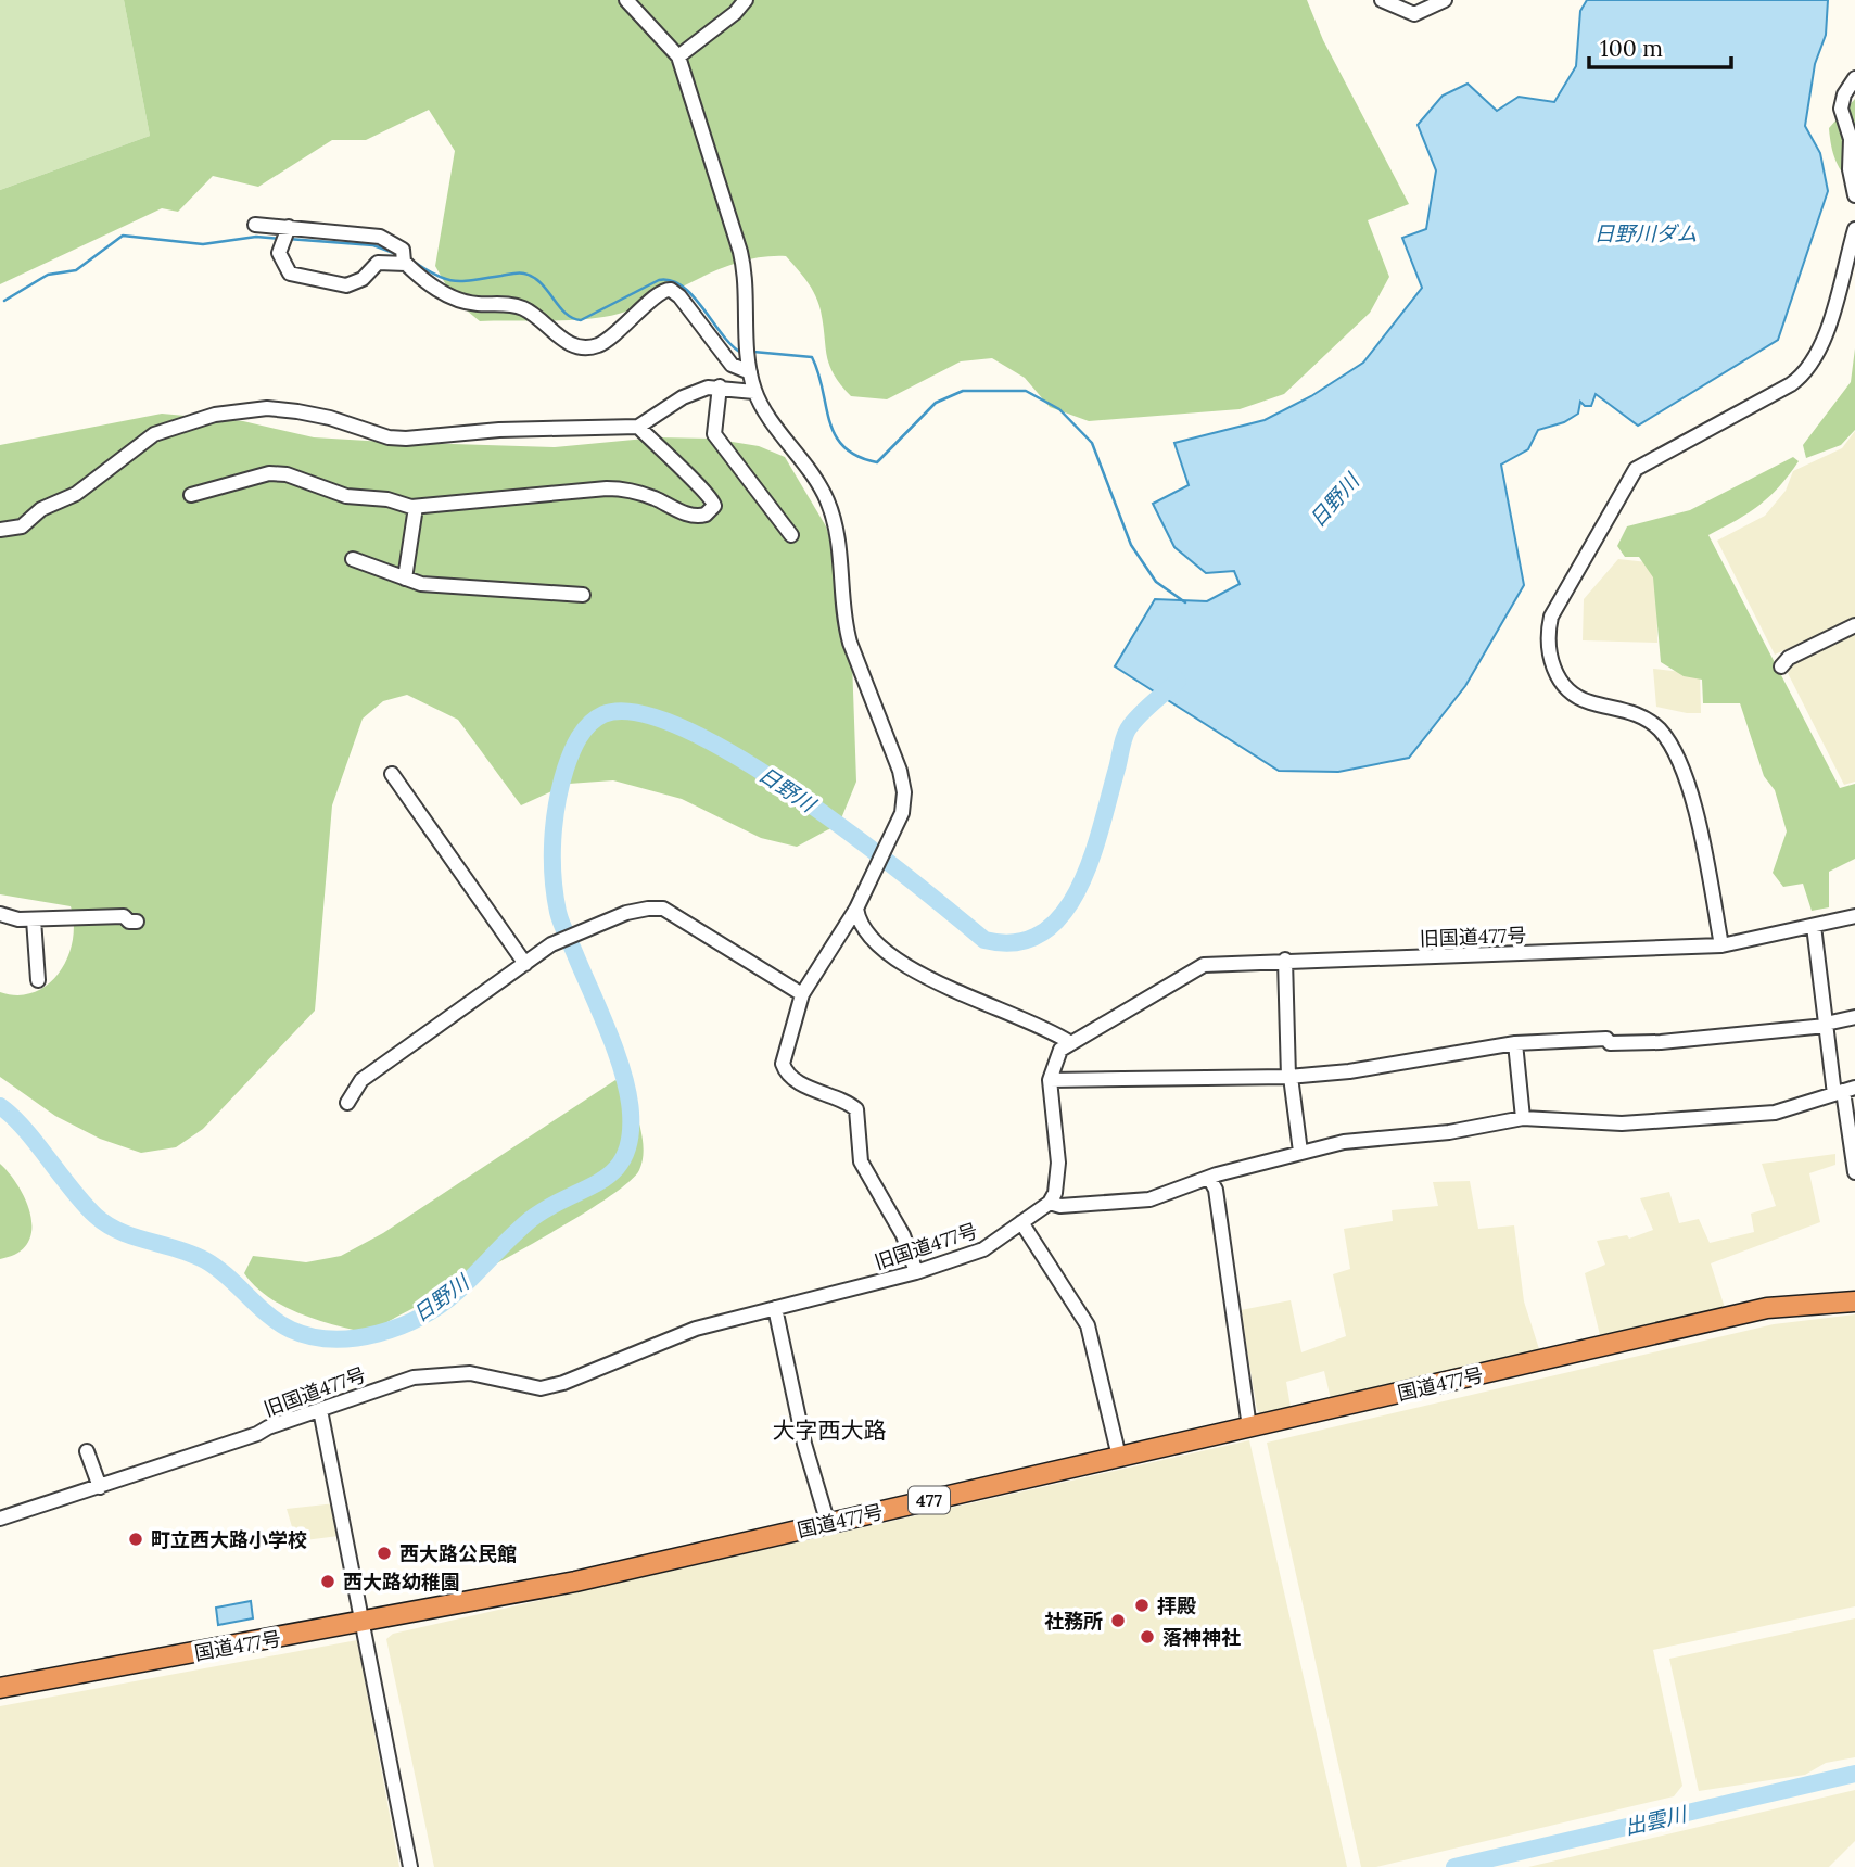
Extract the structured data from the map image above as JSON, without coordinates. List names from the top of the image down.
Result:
{
  "streets": {
    "highway": ["国道477号", "477"],
    "street": ["旧国道477号"]
  },
  "districts": ["大字西大路"],
  "water": ["日野川ダム", "日野川", "出雲川"],
  "places": [
    "町立西大路小学校",
    "西大路公民館",
    "西大路幼稚園",
    "拝殿",
    "社務所",
    "落神神社"
  ],
  "scale_bar": "100 m"
}
